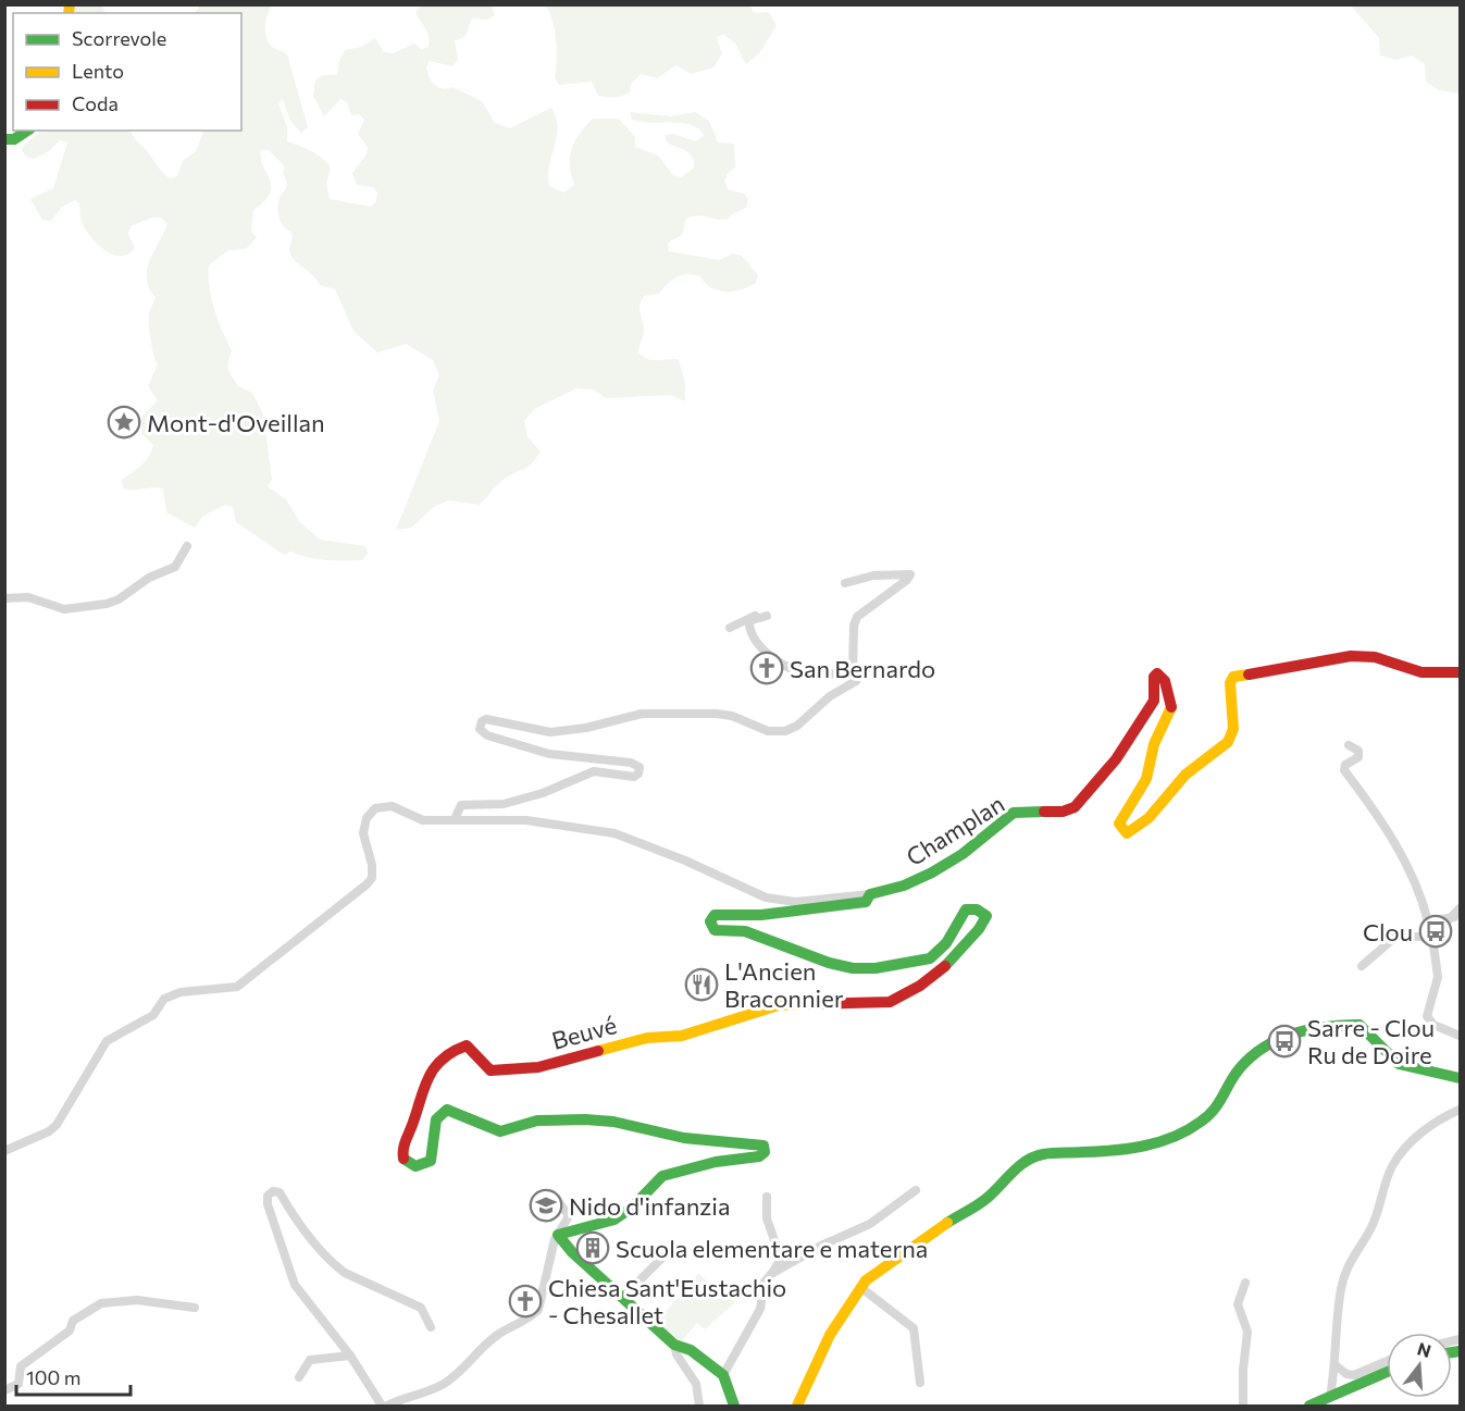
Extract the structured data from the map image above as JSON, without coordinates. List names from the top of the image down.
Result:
{
  "streets": {
    "street": ["Champlan", "Beuvé"]
  },
  "crossings": [
    ["Champlan", "Beuvé"]
  ],
  "places": {
    "place": ["Mont-d'Oveillan"],
    "church": ["San Bernardo", "Chiesa Sant'Eustachio - Chesallet"],
    "bus stop": ["Clou", "Sarre - Clou Ru de Doire"],
    "restaurant": ["L'Ancien Braconnier"],
    "school or university": ["Nido d'infanzia"],
    "building": ["Scuola elementare e materna"]
  },
  "legend": ["Scorrevole", "Lento", "Coda"],
  "scale_bar": "100 m",
  "north": "top"
}
